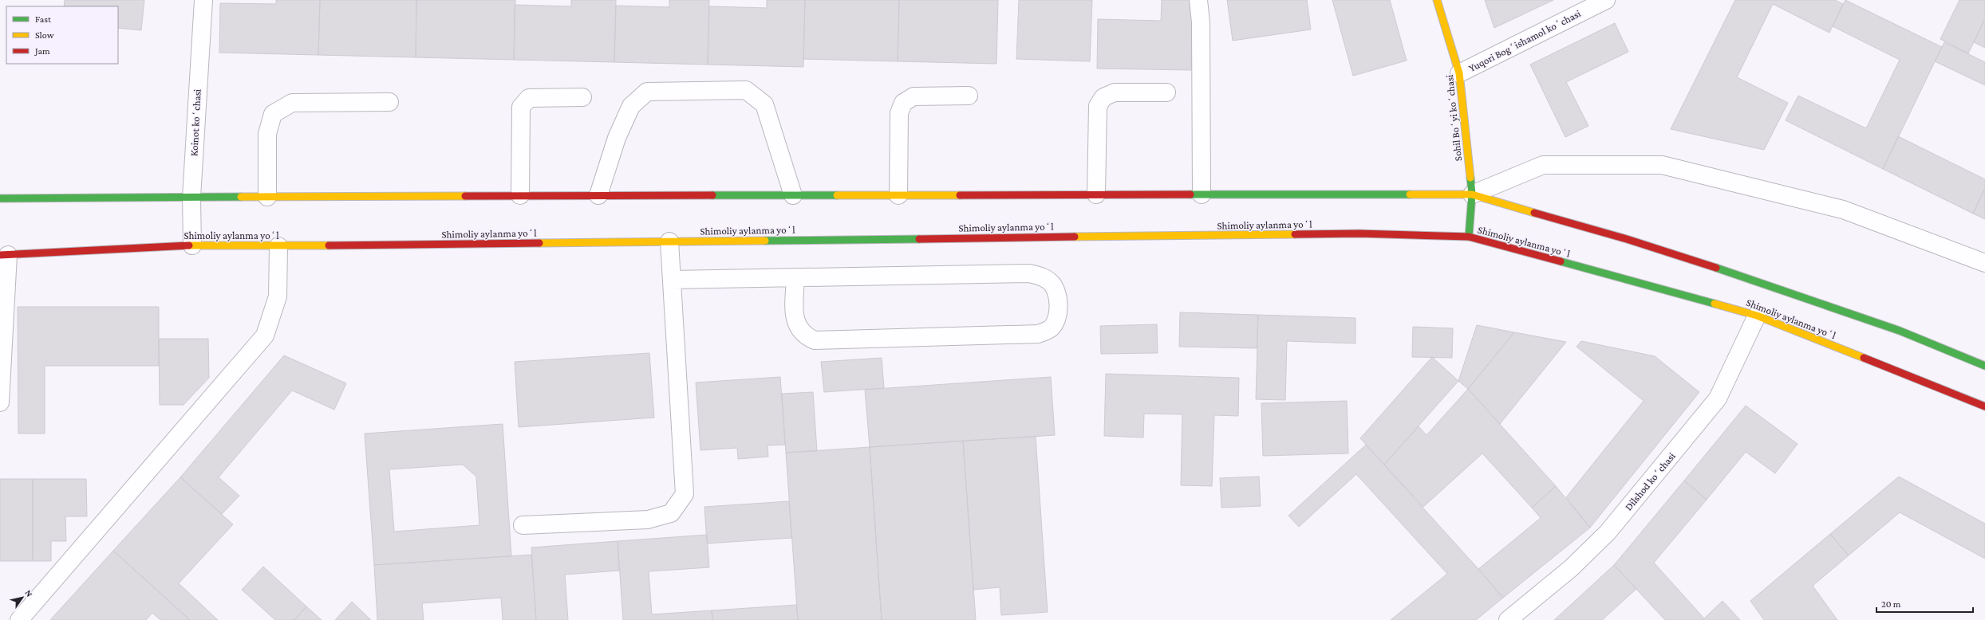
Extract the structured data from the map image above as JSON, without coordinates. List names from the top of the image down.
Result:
{
  "streets": {
    "main road": ["Sohil Boʻyi koʻchasi", "Shimoliy aylanma yoʻl"],
    "street": ["Yuqori Bogʻishamol koʻchasi", "Koinot koʻchasi", "Dilshod koʻchasi"]
  },
  "crossings": [
    ["Yuqori Bogʻishamol koʻchasi", "Sohil Boʻyi koʻchasi"],
    ["Sohil Boʻyi koʻchasi", "Shimoliy aylanma yoʻl"],
    ["Koinot koʻchasi", "Shimoliy aylanma yoʻl"],
    ["Shimoliy aylanma yoʻl", "Dilshod koʻchasi"]
  ],
  "legend": ["Fast", "Slow", "Jam"],
  "scale_bar": "20 m",
  "north": "top right"
}
